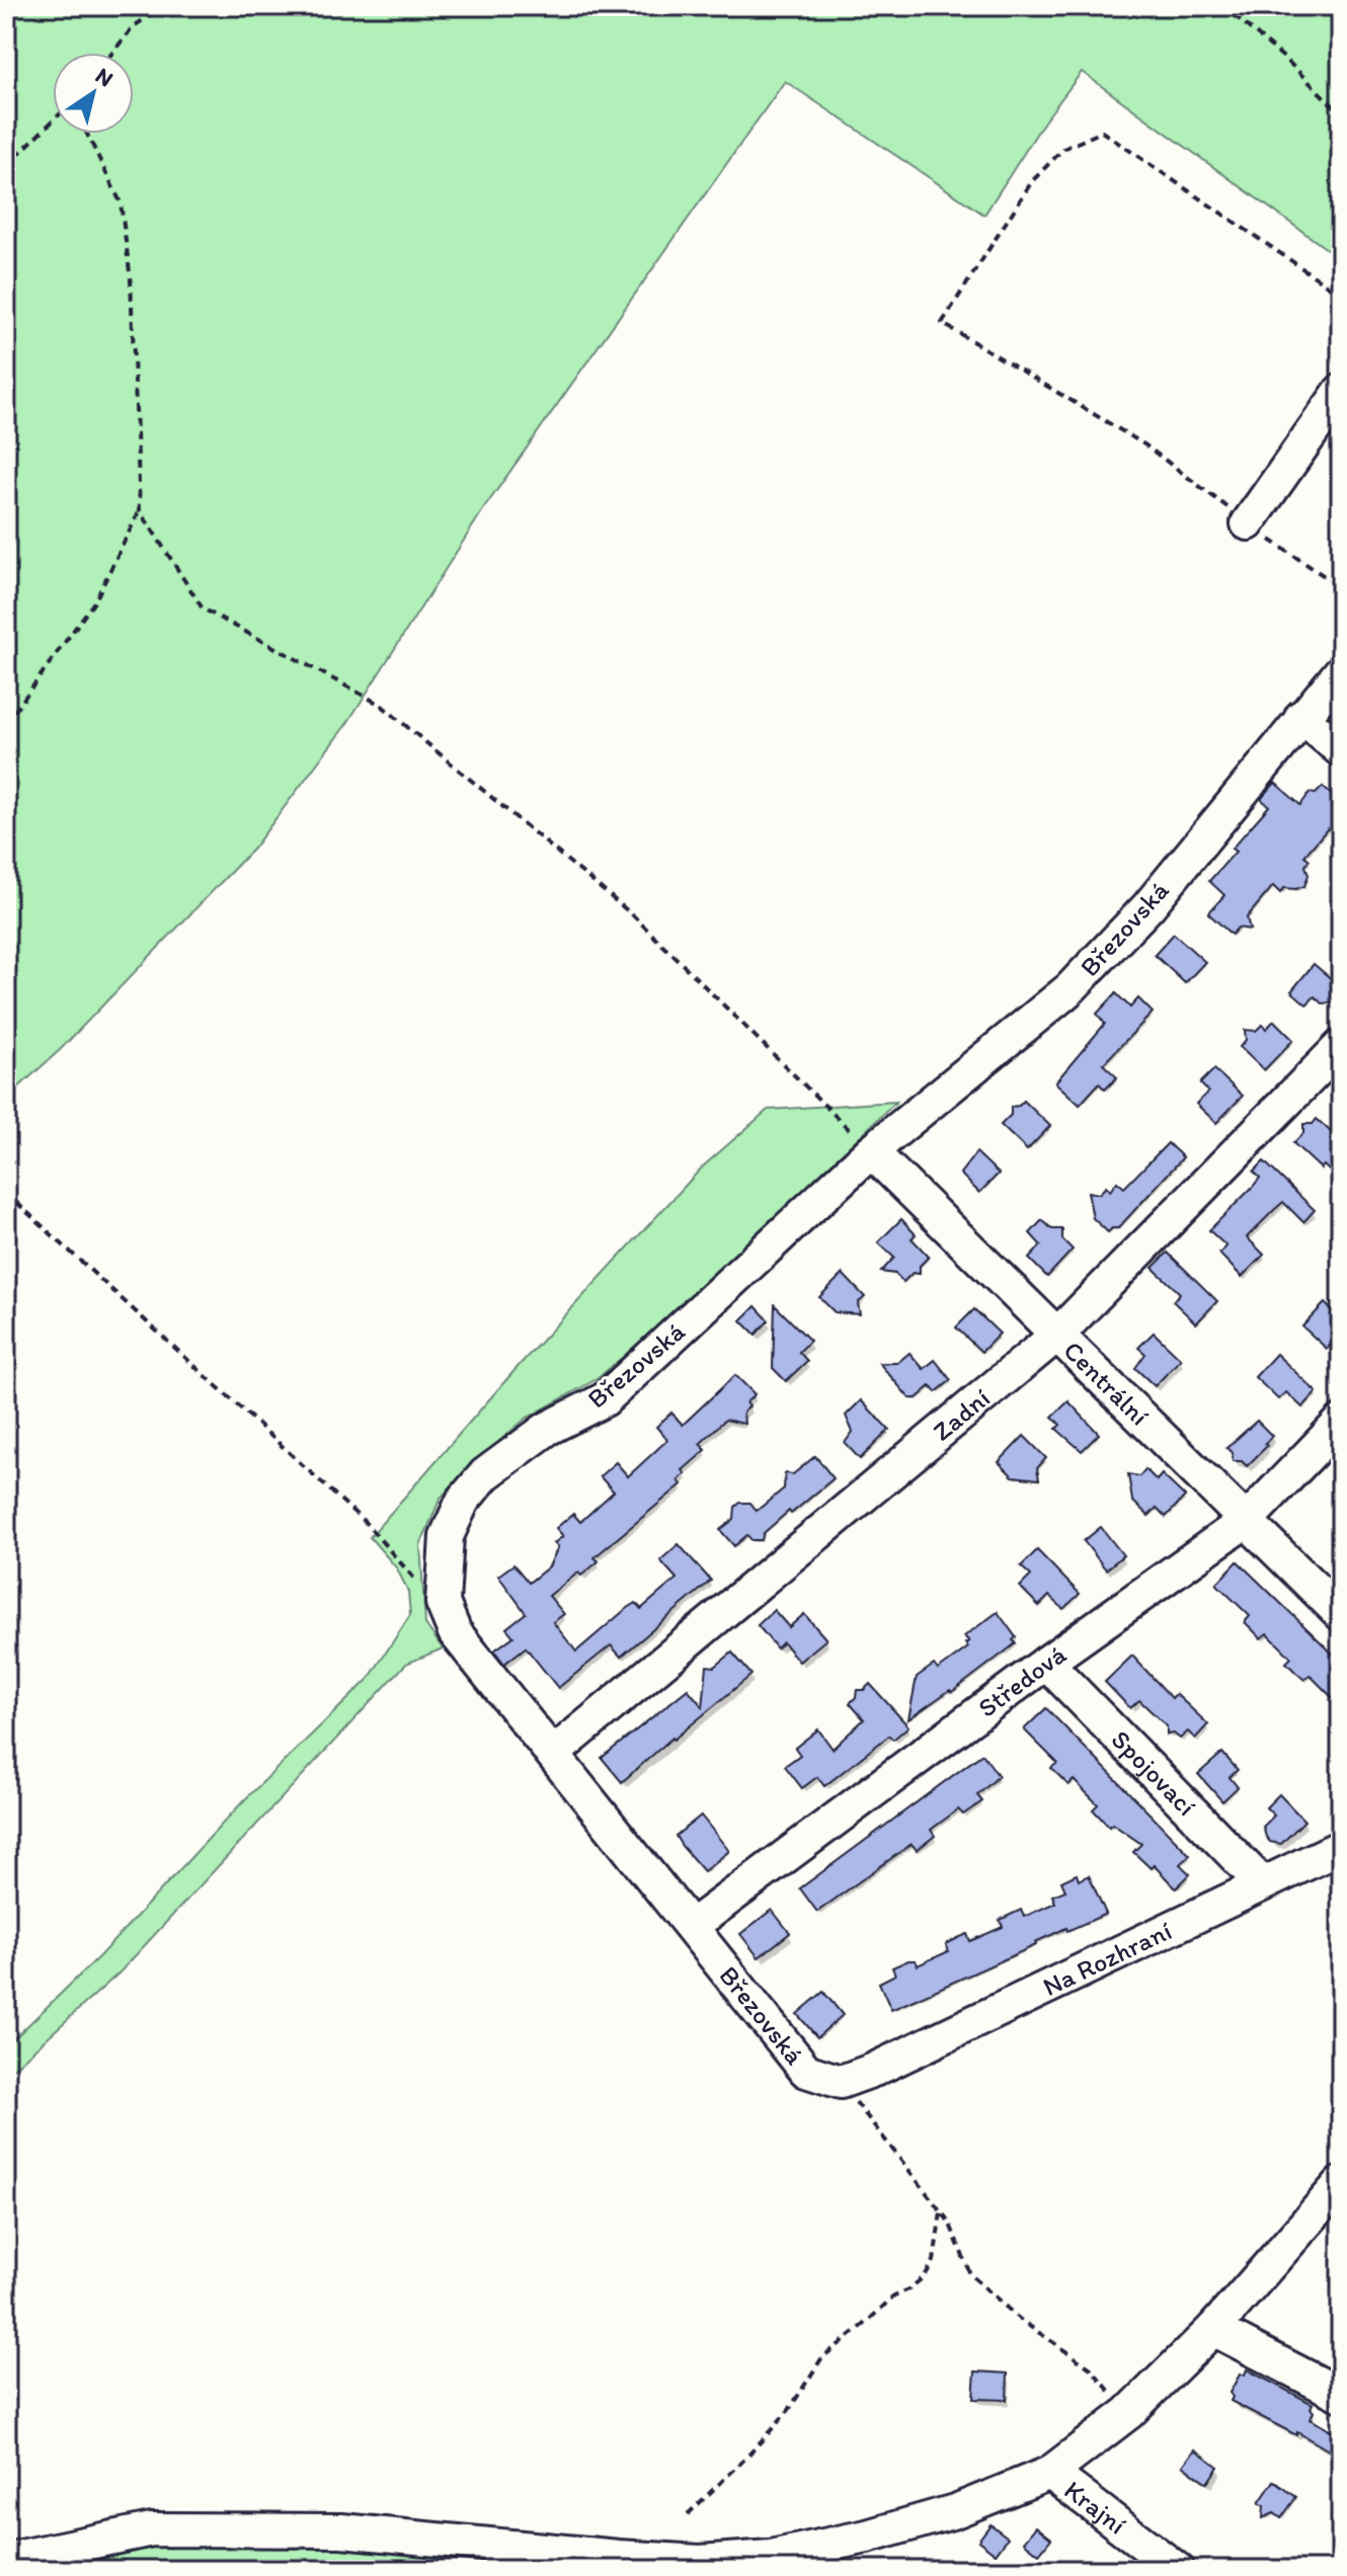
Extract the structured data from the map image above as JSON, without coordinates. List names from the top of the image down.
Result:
{
  "streets": {
    "street": [
      "Březovská",
      "Centrální",
      "Zadní",
      "Středová",
      "Spojovací",
      "Na Rozhraní",
      "Krajní"
    ]
  },
  "crossings": [
    ["Březovská", "Centrální"],
    ["Březovská", "Zadní"],
    ["Březovská", "Středová"],
    ["Březovská", "Na Rozhraní"],
    ["Centrální", "Zadní"],
    ["Centrální", "Středová"],
    ["Středová", "Spojovací"],
    ["Spojovací", "Na Rozhraní"]
  ],
  "north": "top right"
}
